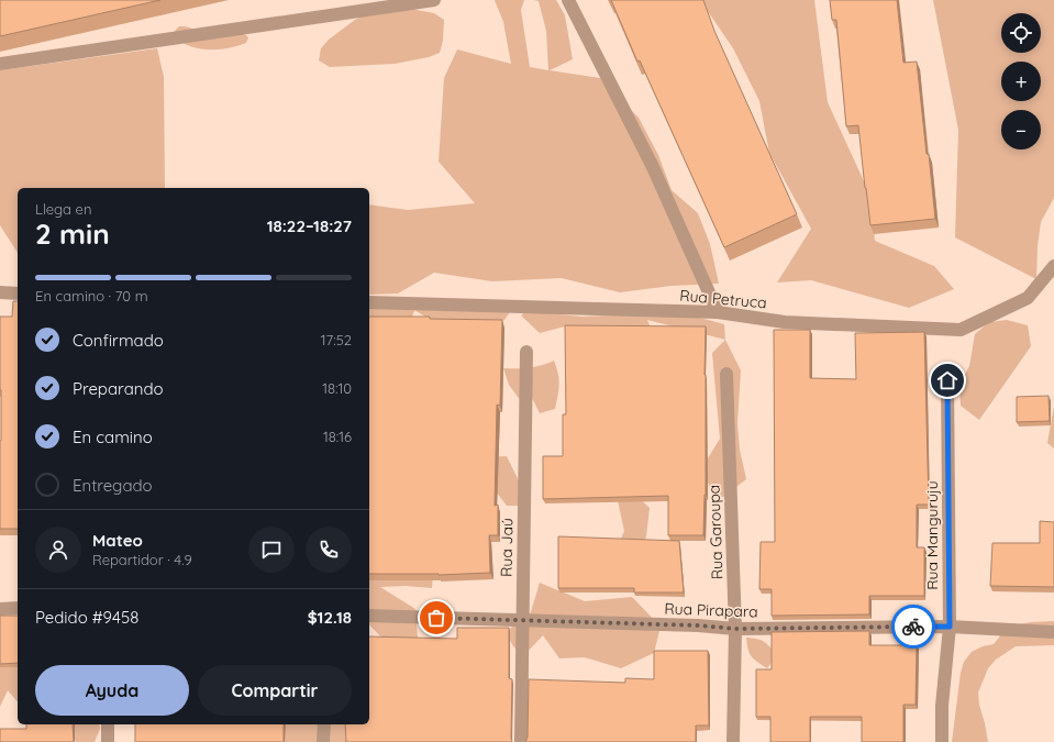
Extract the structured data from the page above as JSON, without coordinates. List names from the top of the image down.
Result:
{
  "streets": {
    "street": [
      "Rua Petruca",
      "Rua Garoupa",
      "Rua Manguruju",
      "Rua Jaú",
      "Rua Pirapara"
    ]
  },
  "crossings": [
    ["Rua Garoupa", "Rua Pirapara"],
    ["Rua Manguruju", "Rua Pirapara"],
    ["Rua Jaú", "Rua Pirapara"]
  ],
  "page": {
    "map_buttons": ["+", "−"],
    "heading": ["2 min", "Llega en", "18:22–18:27"],
    "panel": [
      "Mateo",
      "Repartidor · 4.9",
      "Pedido #9458",
      "$12.18"
    ],
    "bar": "En camino · 70 m",
    "list": [
      ["Confirmado", "17:52"],
      ["Preparando", "18:10"],
      ["En camino", "18:16"],
      "Entregado"
    ],
    "buttons": ["Ayuda", "Compartir"]
  }
}
